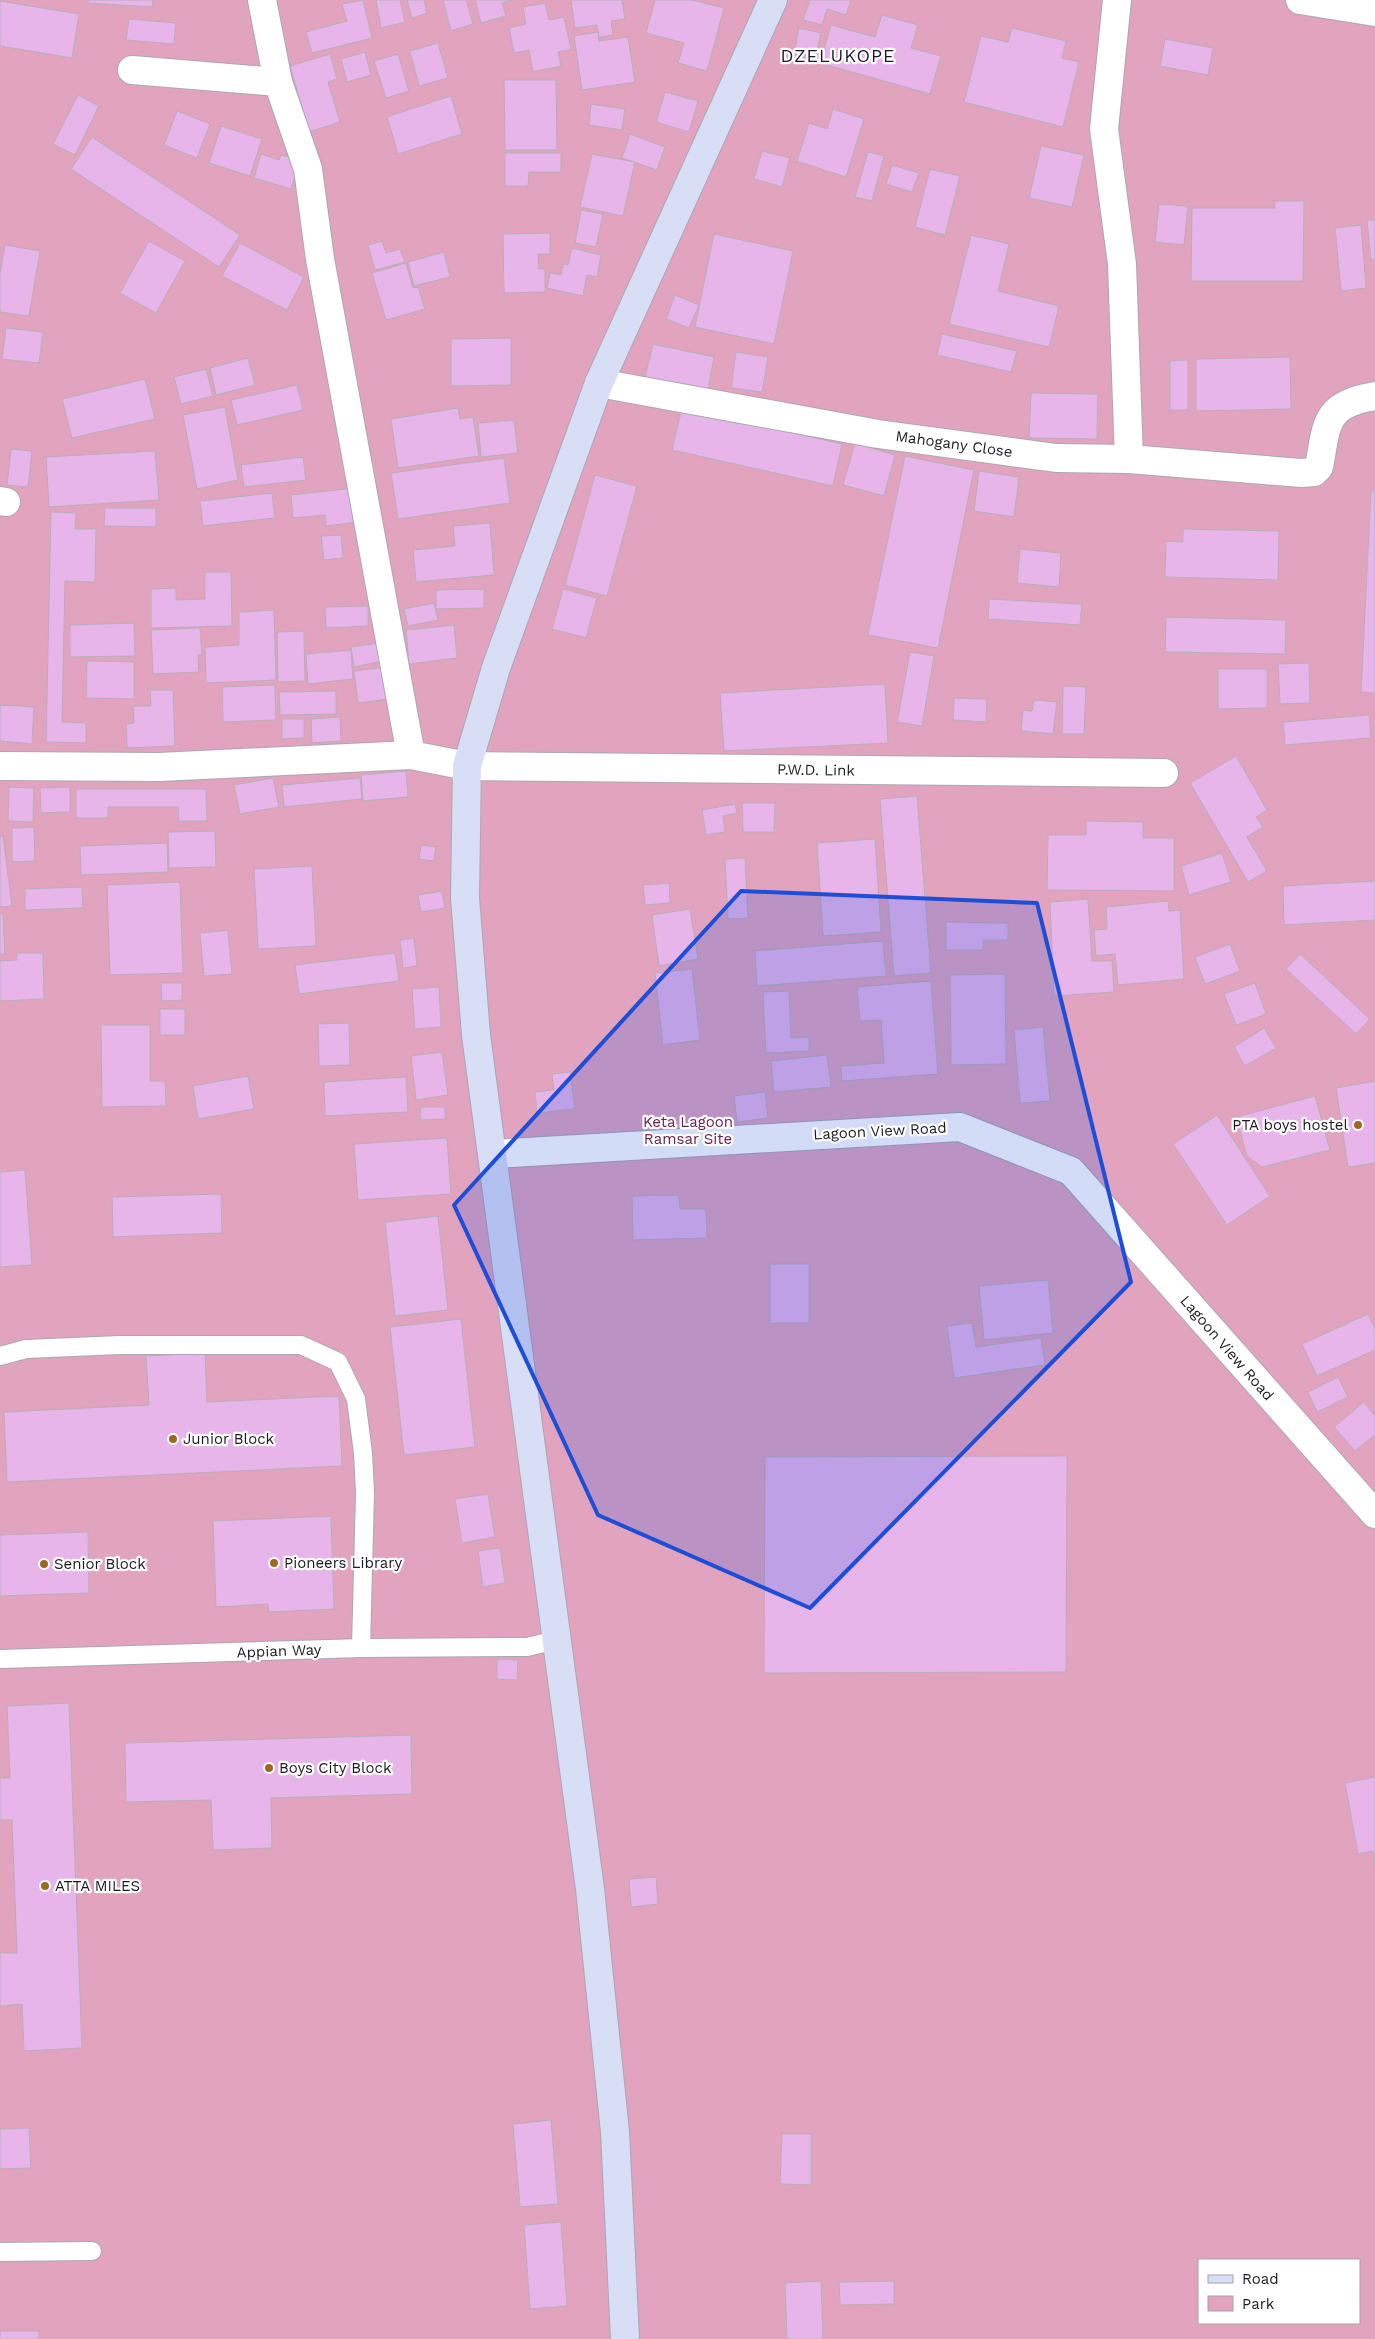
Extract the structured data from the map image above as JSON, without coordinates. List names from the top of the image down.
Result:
{
  "streets": {
    "street": ["Mahogany Close", "P.W.D. Link", "Lagoon View Road"],
    "lane": ["Appian Way"]
  },
  "districts": ["DZELUKOPE"],
  "parks": ["Keta Lagoon Ramsar Site"],
  "places": [
    "PTA boys hostel",
    "Junior Block",
    "Pioneers Library",
    "Senior Block",
    "Boys City Block",
    "ATTA MILES"
  ],
  "legend": ["Road", "Park"]
}
